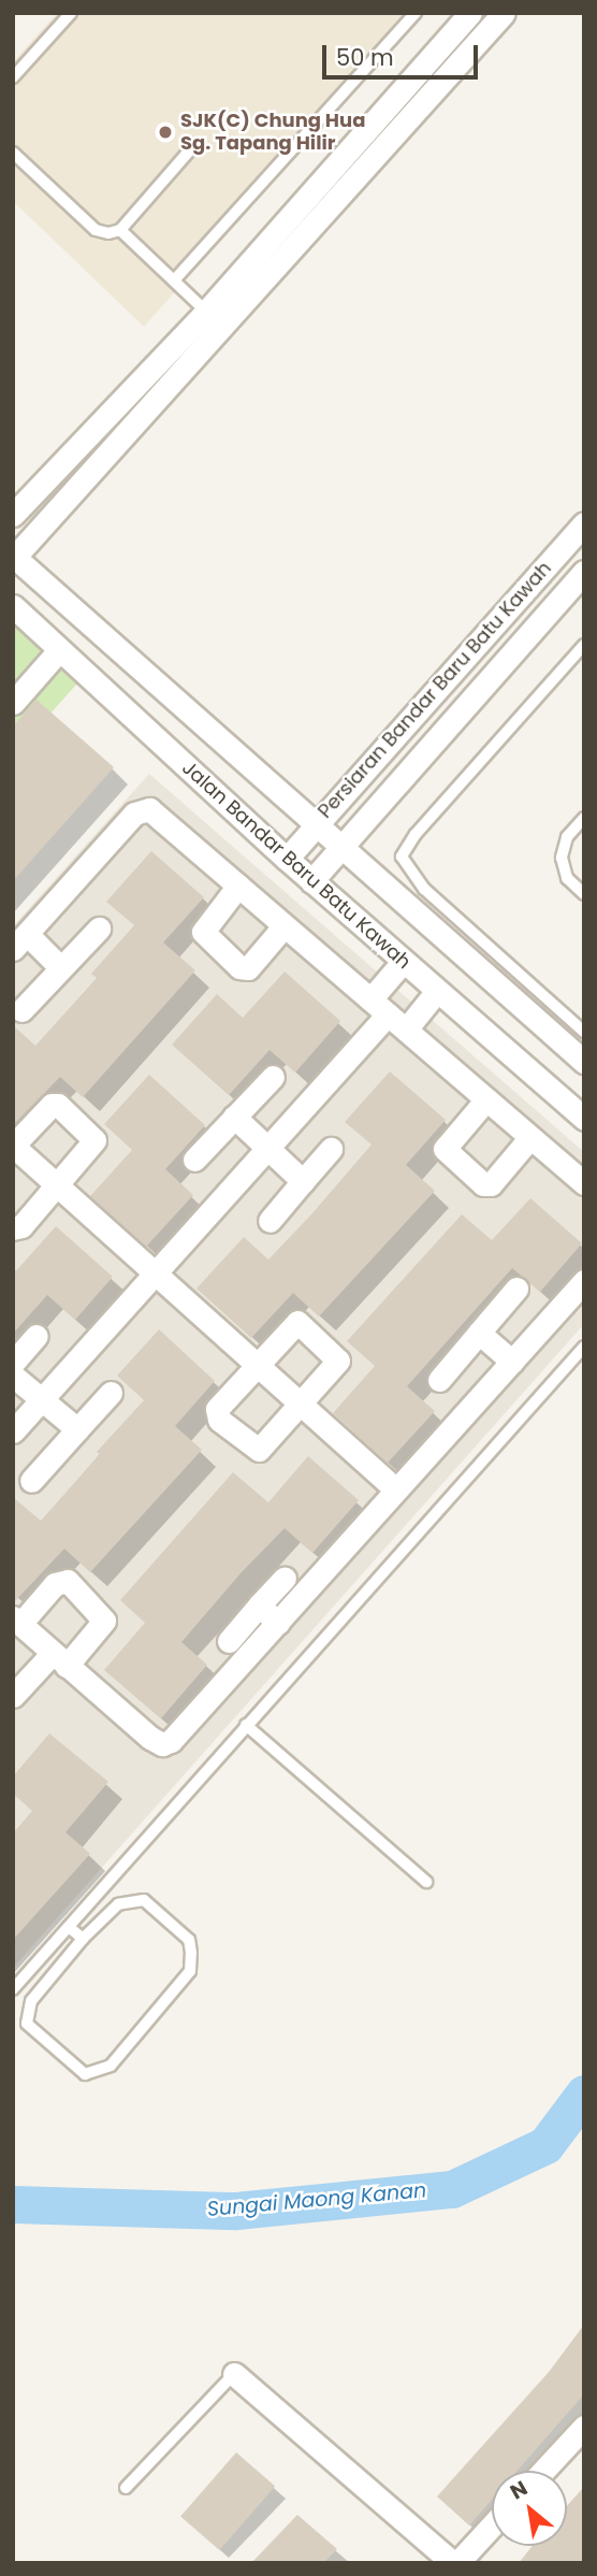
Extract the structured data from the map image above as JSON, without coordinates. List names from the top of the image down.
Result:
{
  "streets": {
    "street": ["Persiaran Bandar Baru Batu Kawah", "Jalan Bandar Baru Batu Kawah"]
  },
  "crossings": [
    ["Persiaran Bandar Baru Batu Kawah", "Jalan Bandar Baru Batu Kawah"]
  ],
  "water": ["Sungai Maong Kanan"],
  "places": ["SJK(C) Chung Hua Sg. Tapang Hilir"],
  "scale_bar": "50 m",
  "north": "top left"
}
